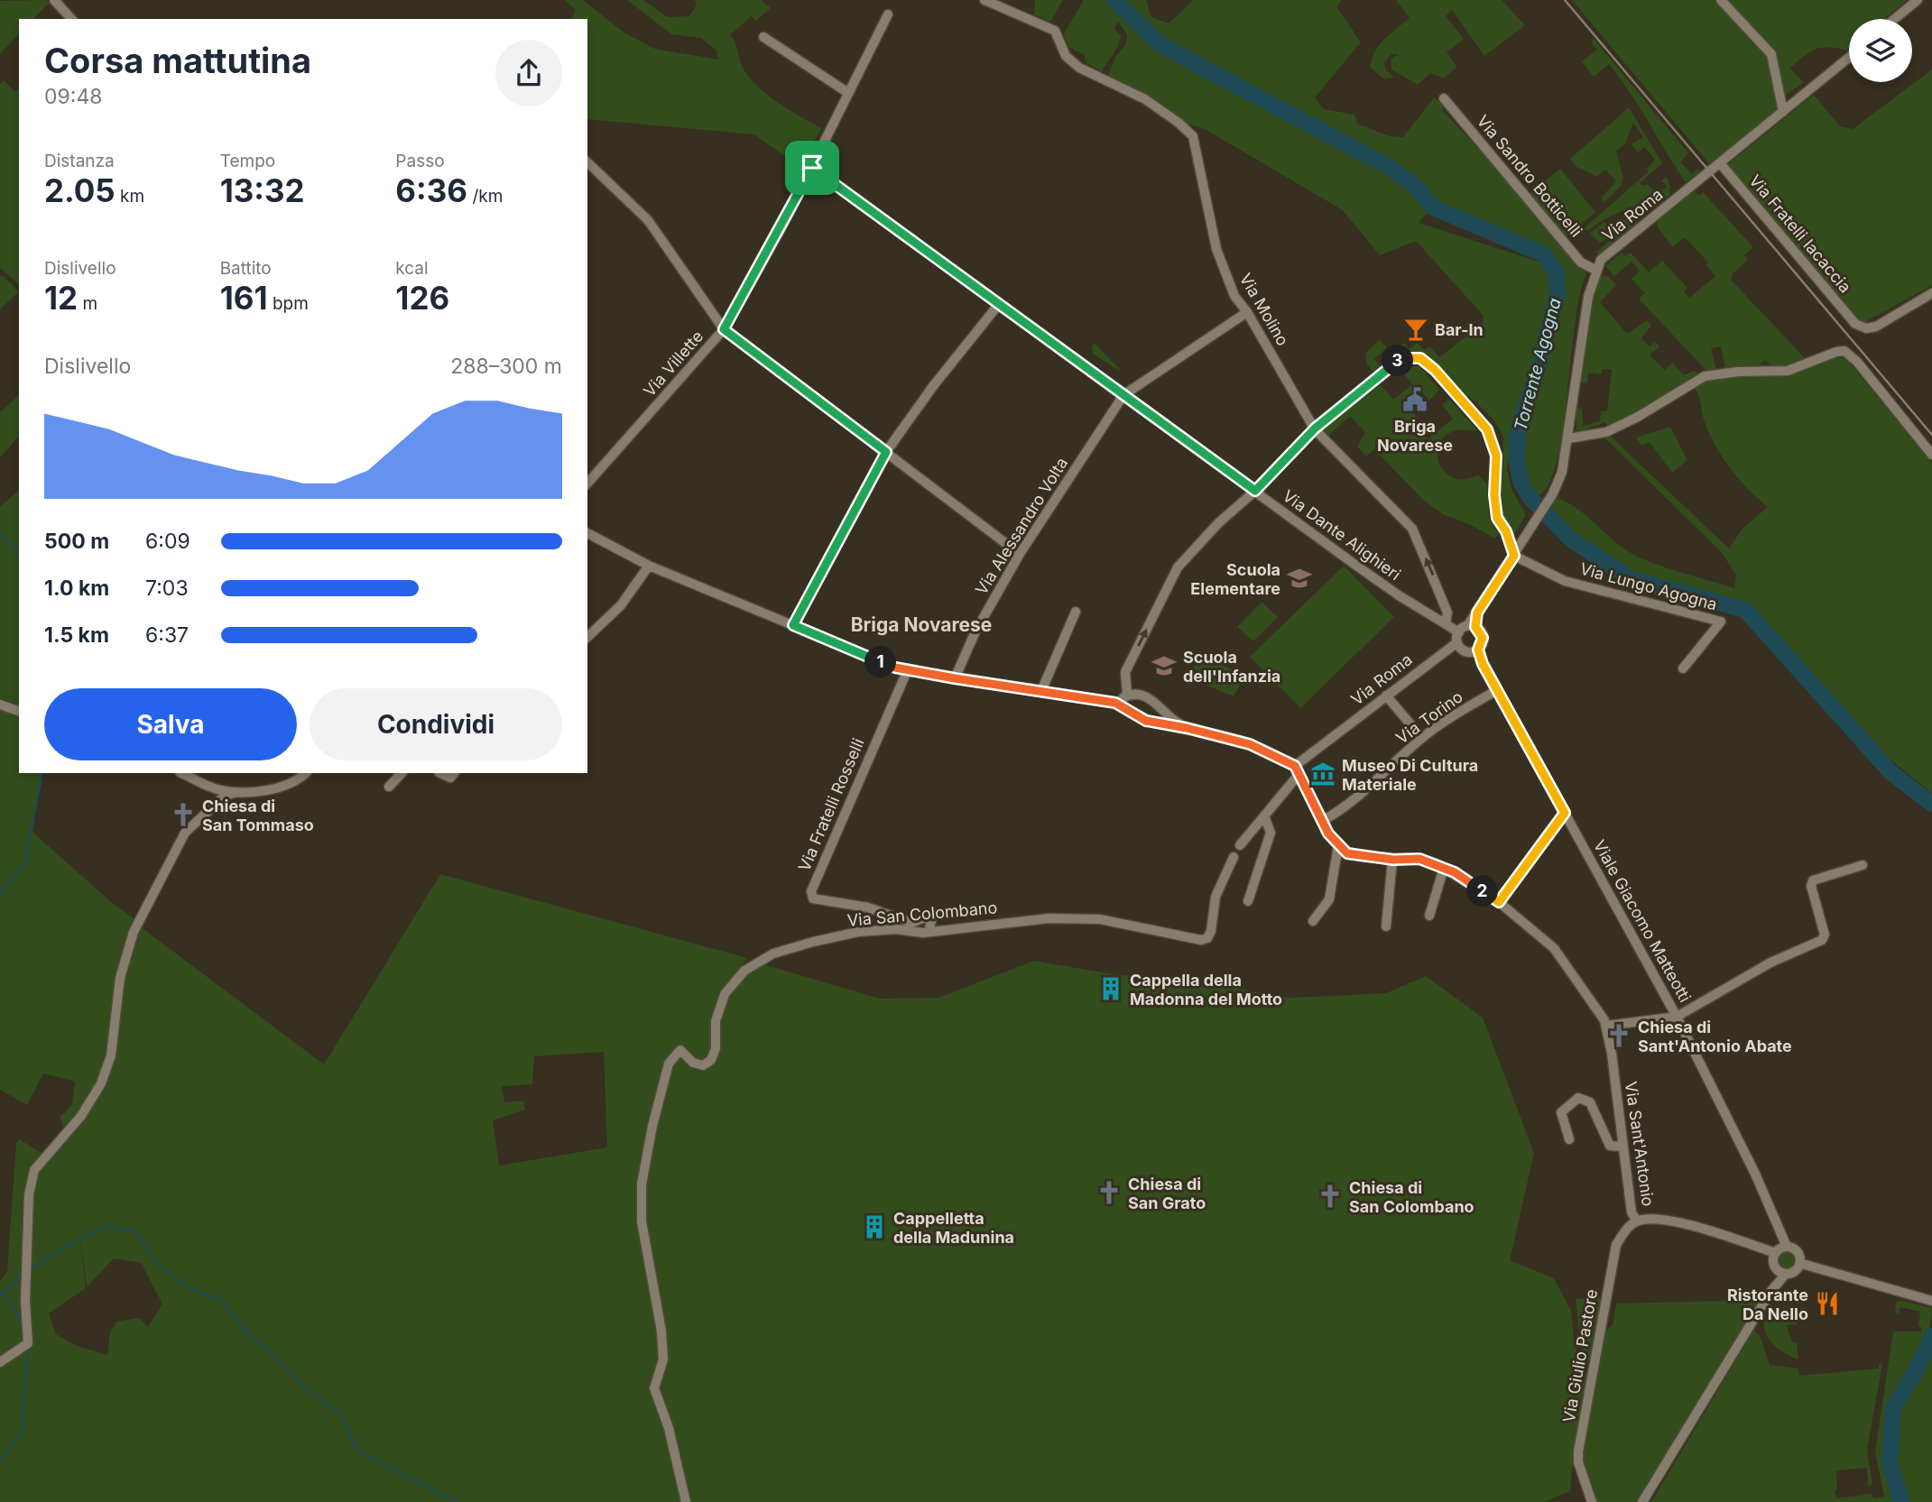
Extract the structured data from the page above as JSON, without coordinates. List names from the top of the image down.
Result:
{
  "streets": {
    "street": [
      "Via Sandro Botticelli",
      "Via Roma",
      "Via Fratelli Iacaccia",
      "Via Molino",
      "Via Villette",
      "Via Alessandro Volta",
      "Via Dante Alighieri",
      "Via Lungo Agogna",
      "Via Torino",
      "Via Fratelli Rosselli",
      "Via San Colombano",
      "Viale Giacomo Matteotti",
      "Via Sant'Antonio",
      "Via Giulio Pastore"
    ]
  },
  "crossings": [
    ["Via Sandro Botticelli", "Via Roma"],
    ["Via Roma", "Via Fratelli Iacaccia"],
    ["Via Roma", "Via Dante Alighieri"],
    ["Via Roma", "Via Lungo Agogna"],
    ["Via Molino", "Via Dante Alighieri"],
    ["Via Villette", "Via Dante Alighieri"],
    ["Via Alessandro Volta", "Via Dante Alighieri"],
    ["Via Dante Alighieri", "Viale Giacomo Matteotti"],
    ["Via Torino", "Viale Giacomo Matteotti"],
    ["Via Fratelli Rosselli", "Via San Colombano"],
    ["Via Sant'Antonio", "Via Giulio Pastore"]
  ],
  "districts": ["Briga Novarese"],
  "water": ["Torrente Agogna"],
  "places": {
    "bar": ["Bar-In"],
    "public building": ["Briga Novarese"],
    "school or university": ["Scuola Elementare", "Scuola dell'Infanzia"],
    "museum": ["Museo Di Cultura Materiale"],
    "church": [
      "Chiesa di San Tommaso",
      "Chiesa di Sant'Antonio Abate",
      "Chiesa di San Grato",
      "Chiesa di San Colombano"
    ],
    "building": ["Cappella della Madonna del Motto", "Cappelletta della Madunina"],
    "restaurant": ["Ristorante Da Nello"]
  },
  "page": {
    "heading": ["Corsa mattutina", "09:48"],
    "stats": [
      ["Distanza", "2.05 km"],
      ["Tempo", "13:32"],
      ["Passo", "6:36 /km"],
      ["Dislivello", "12 m"],
      ["Battito", "161 bpm"],
      ["kcal", "126"]
    ],
    "chart": ["Dislivello", "288–300 m"],
    "pins": ["3", "1", "2"],
    "list": [
      {
        "name": "500 m",
        "note": "6:09"
      },
      {
        "name": "1.0 km",
        "note": "7:03"
      },
      {
        "name": "1.5 km",
        "note": "6:37"
      }
    ],
    "buttons": ["Salva", "Condividi"]
  }
}
